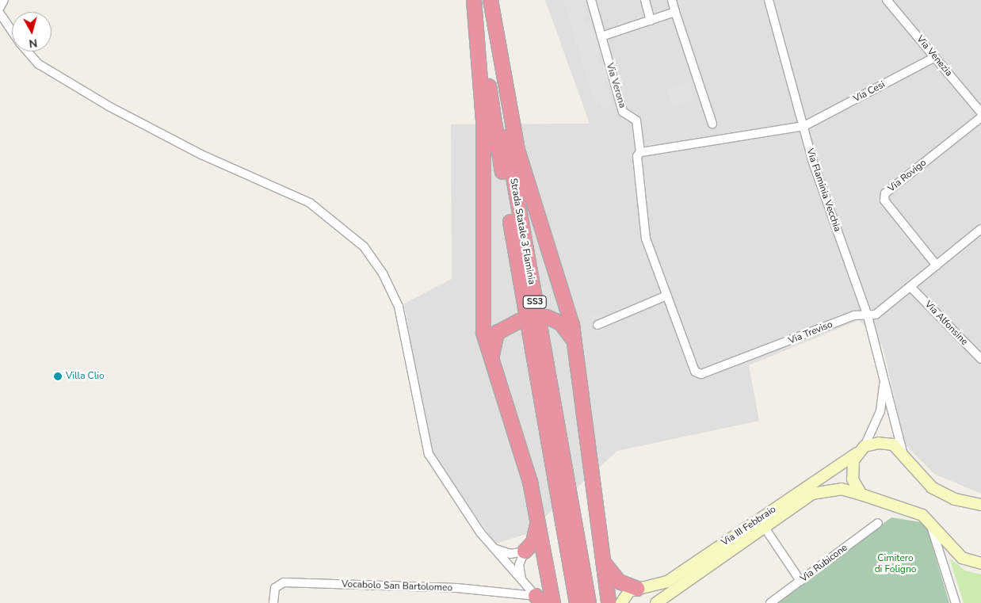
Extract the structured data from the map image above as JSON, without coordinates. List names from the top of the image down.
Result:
{
  "streets": {
    "highway": ["Strada Statale 3 Flaminia", "SS3"],
    "main road": ["Via Flaminia Vecchia", "Via III Febbraio"],
    "street": [
      "Via Venezia",
      "Via Verona",
      "Via Cesi",
      "Via Rovigo",
      "Via Alfonsine",
      "Via Treviso",
      "Via Rubicone",
      "Vocabolo San Bartolomeo"
    ]
  },
  "crossings": [
    ["Via Venezia", "Via Cesi"],
    ["Via Verona", "Via Treviso"],
    ["Via Cesi", "Via Flaminia Vecchia"],
    ["Via Rovigo", "Via Treviso"],
    ["Via Flaminia Vecchia", "Via Treviso"],
    ["Via Flaminia Vecchia", "Via III Febbraio"],
    ["Via Alfonsine", "Via Treviso"]
  ],
  "parks": ["Cimitero di Foligno"],
  "places": ["Villa Clio"],
  "north": "bottom"
}
